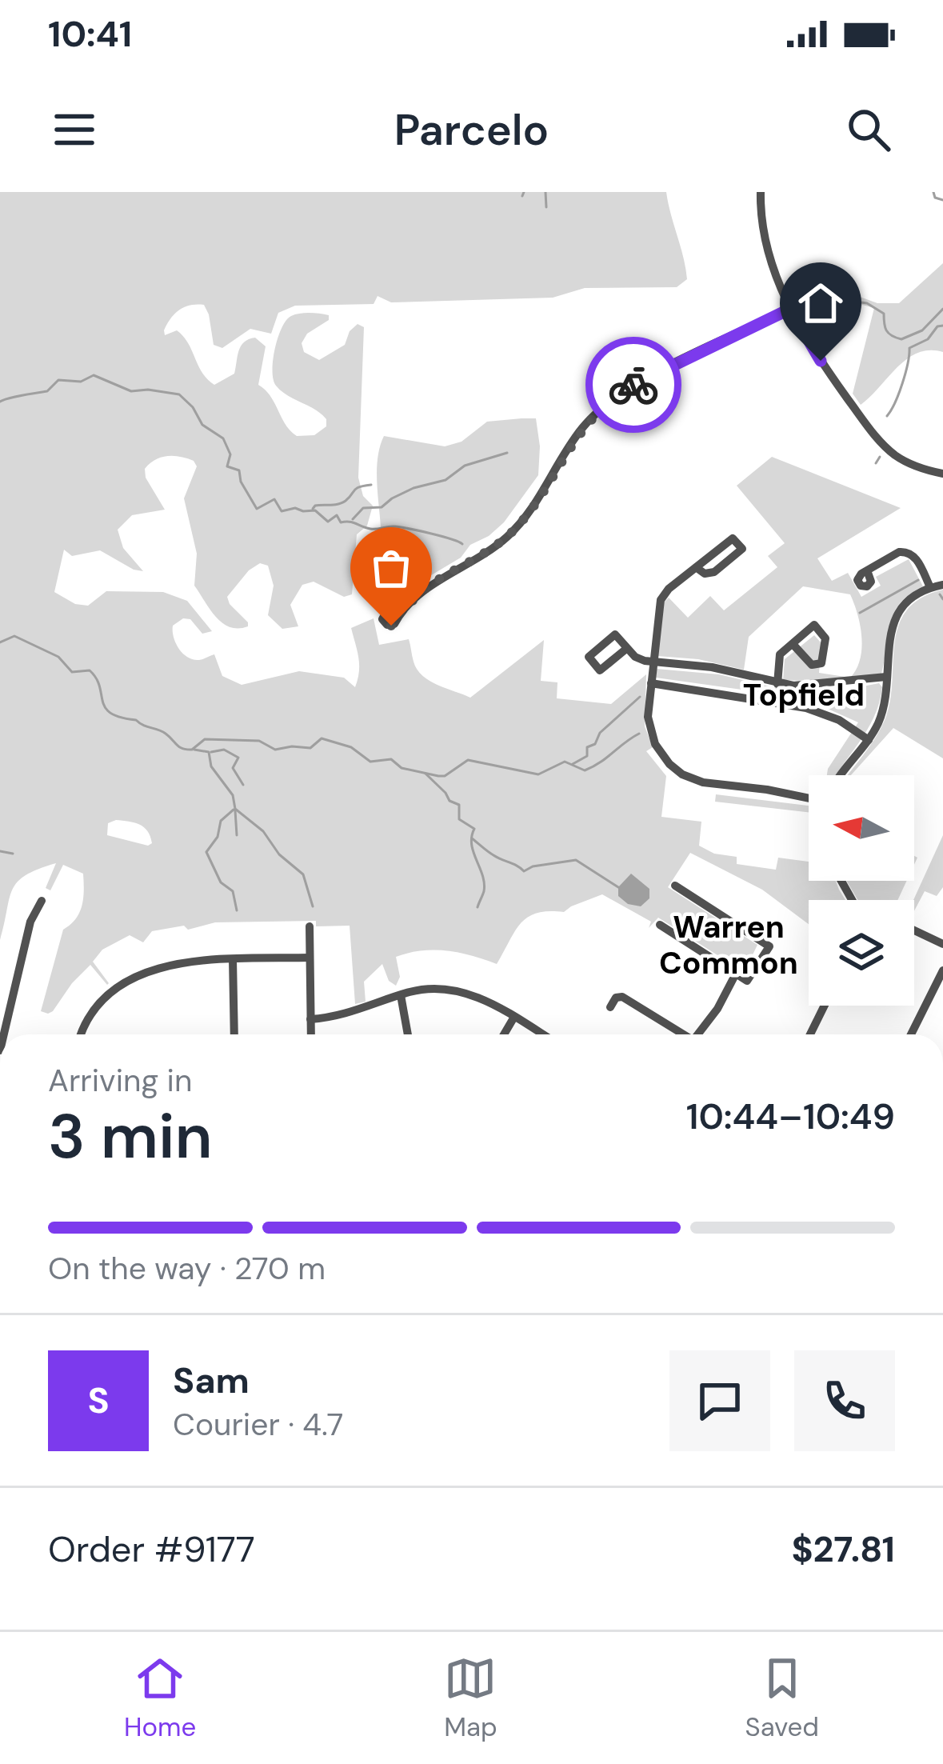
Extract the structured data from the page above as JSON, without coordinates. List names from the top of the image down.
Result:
{
  "districts": ["Topfield", "Warren Common"],
  "north": "left",
  "page": {
    "status": "10:41",
    "header": "Parcelo",
    "heading": ["3 min", "Arriving in", "10:44–10:49"],
    "panel": [
      "Sam",
      "Courier · 4.7",
      "Order #9177",
      "$27.81"
    ],
    "bar": "On the way · 270 m",
    "round": "S",
    "tabs": ["Home", "Map", "Saved"]
  }
}
